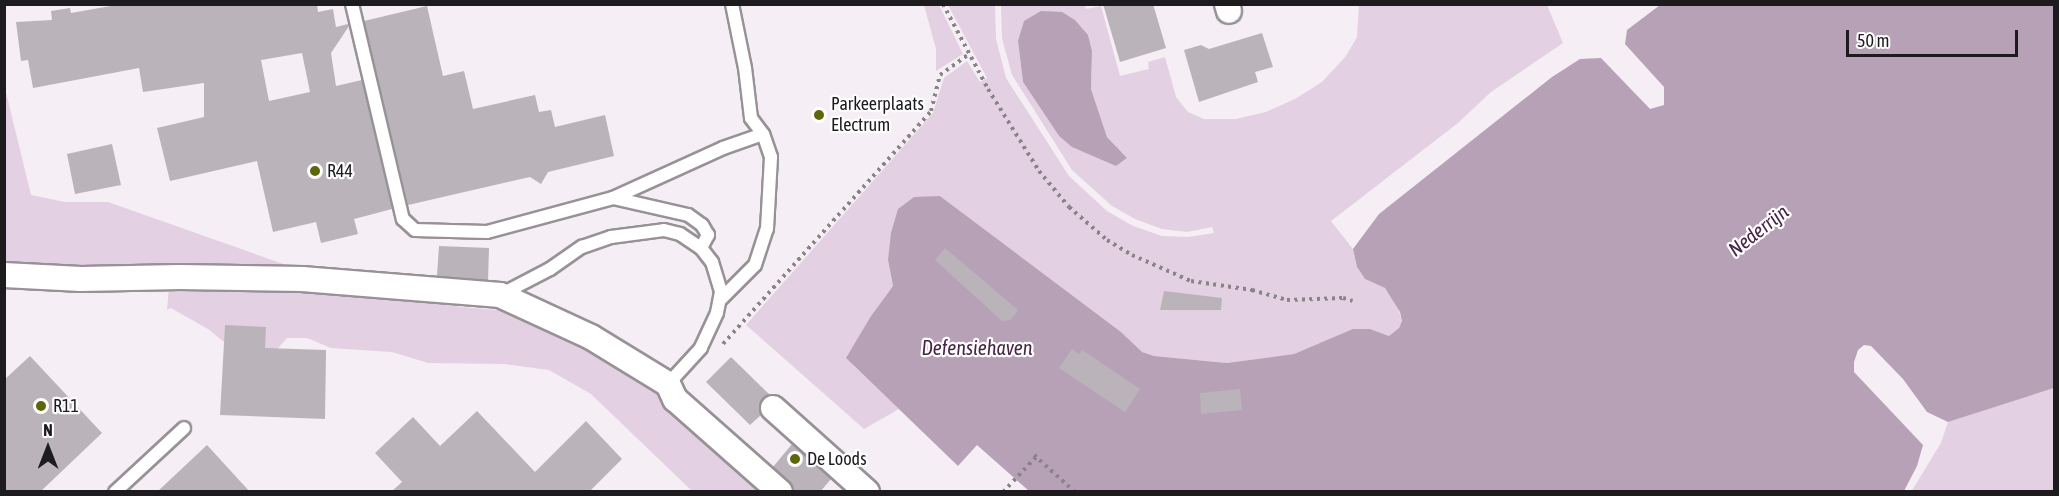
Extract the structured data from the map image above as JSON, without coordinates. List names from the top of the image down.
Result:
{
  "water": ["Nederrijn", "Defensiehaven"],
  "places": [
    "Parkeerplaats Electrum",
    "R44",
    "R11",
    "De Loods"
  ],
  "scale_bar": "50 m",
  "north": "top"
}
